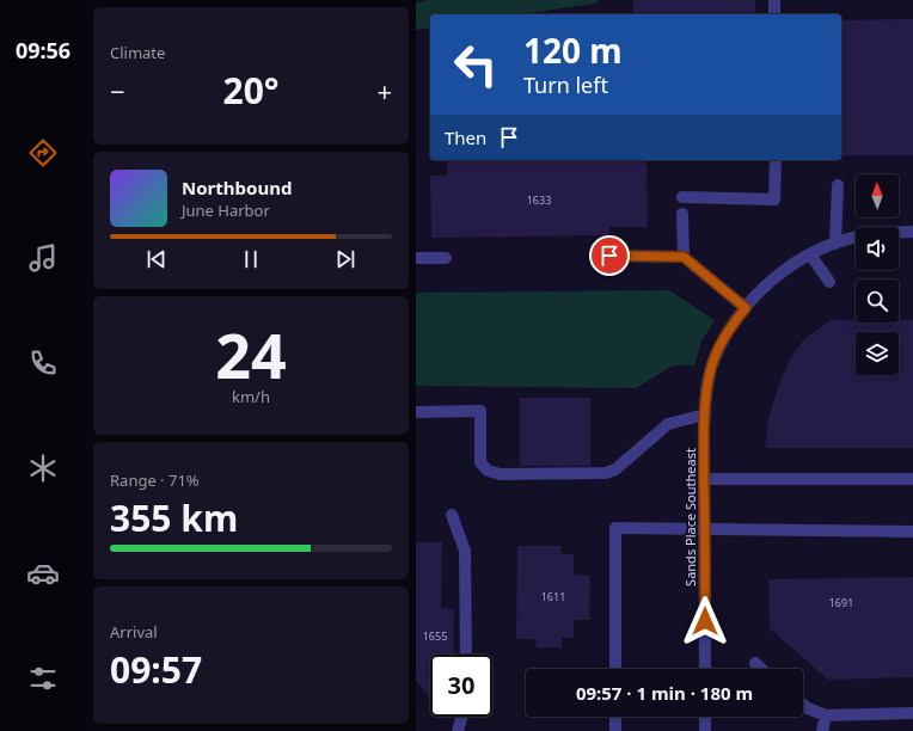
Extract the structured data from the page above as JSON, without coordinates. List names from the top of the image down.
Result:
{
  "streets": {
    "street": ["Sands Place Southeast"]
  },
  "house_numbers": [
    "1633",
    "1611",
    "1691",
    "1655"
  ],
  "north": "top",
  "page": {
    "tabs": "09:56",
    "tile": [
      "Climate",
      ["24", "km/h"],
      ["Range · 71%", "355 km"],
      ["Arrival", "09:57"]
    ],
    "turn": ["120 m", "Turn left"],
    "heat": ["−", "20°", "+"],
    "then": "Then",
    "song": ["Northbound", "June Harbor"],
    "limit": "30",
    "trip": "09:57 · 1 min · 180 m"
  }
}
